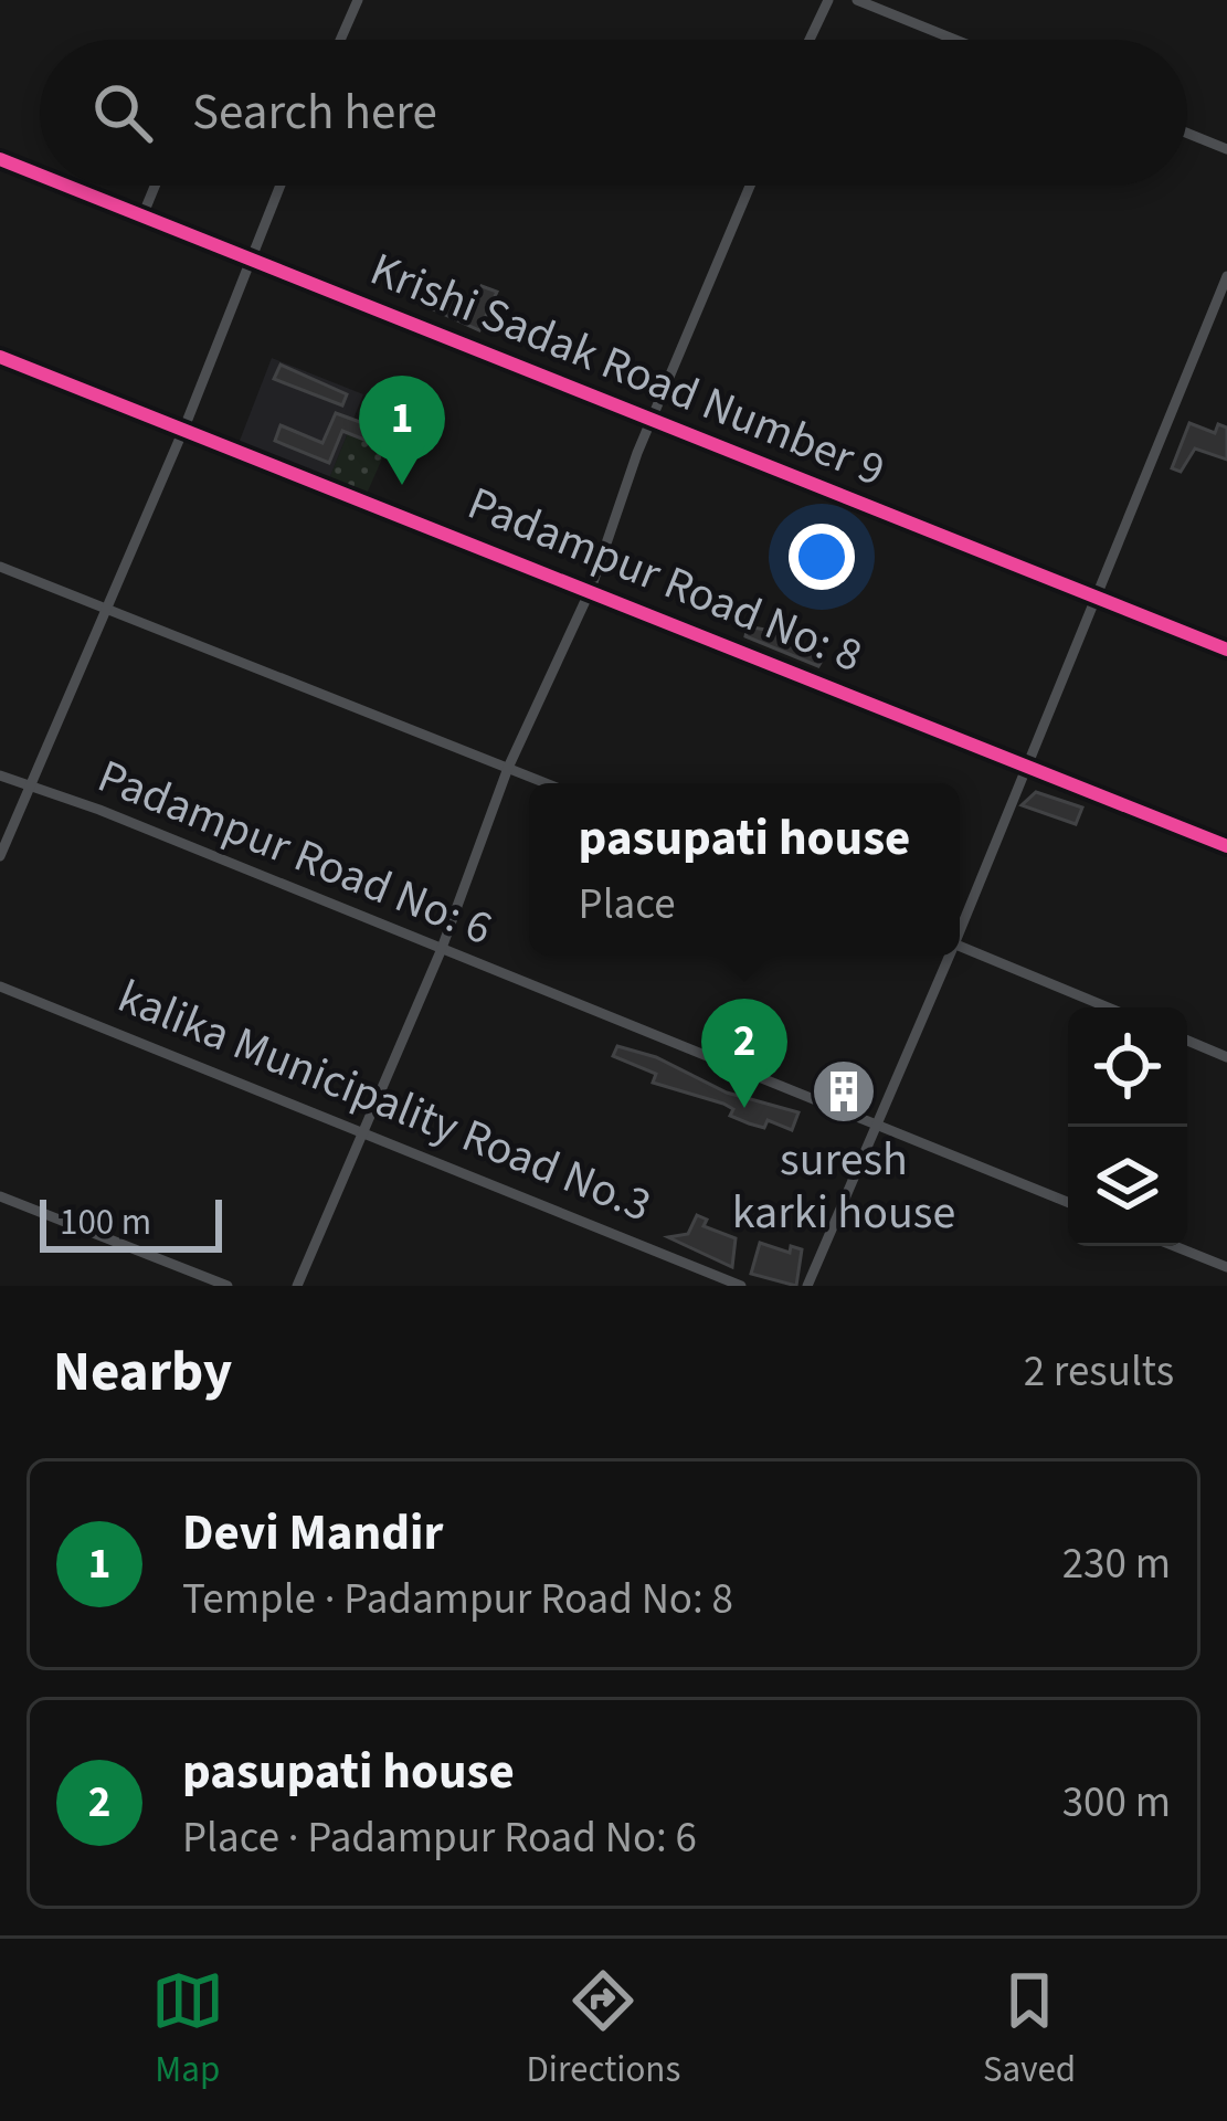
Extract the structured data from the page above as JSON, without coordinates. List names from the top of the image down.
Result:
{
  "streets": {
    "street": [
      "Krishi Sadak Road Number 9",
      "Padampur Road No: 8",
      "Padampur Road No: 6",
      "kalika Municipality Road No.3"
    ]
  },
  "places": {
    "building": ["suresh karki house"]
  },
  "scale_bar": "100 m",
  "page": {
    "search": "Search here",
    "pins": ["1", "2"],
    "popup": ["pasupati house", "Place"],
    "scale": "100 m",
    "heading": ["Nearby", "2 results"],
    "list": [
      {
        "mark": "1",
        "name": "Devi Mandir",
        "note": "Temple · Padampur Road No: 8",
        "value": "230 m"
      },
      {
        "mark": "2",
        "name": "pasupati house",
        "note": "Place · Padampur Road No: 6",
        "value": "300 m"
      }
    ],
    "nav": ["Map", "Directions", "Saved"]
  }
}
